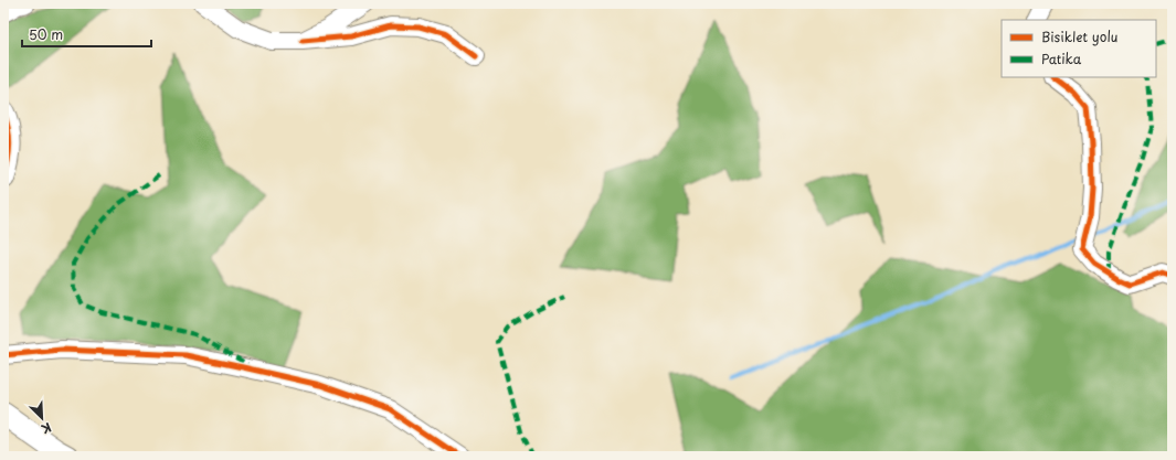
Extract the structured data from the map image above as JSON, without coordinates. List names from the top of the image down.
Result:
{
  "legend": ["Bisiklet yolu", "Patika"],
  "scale_bar": "50 m",
  "north": "bottom right"
}
